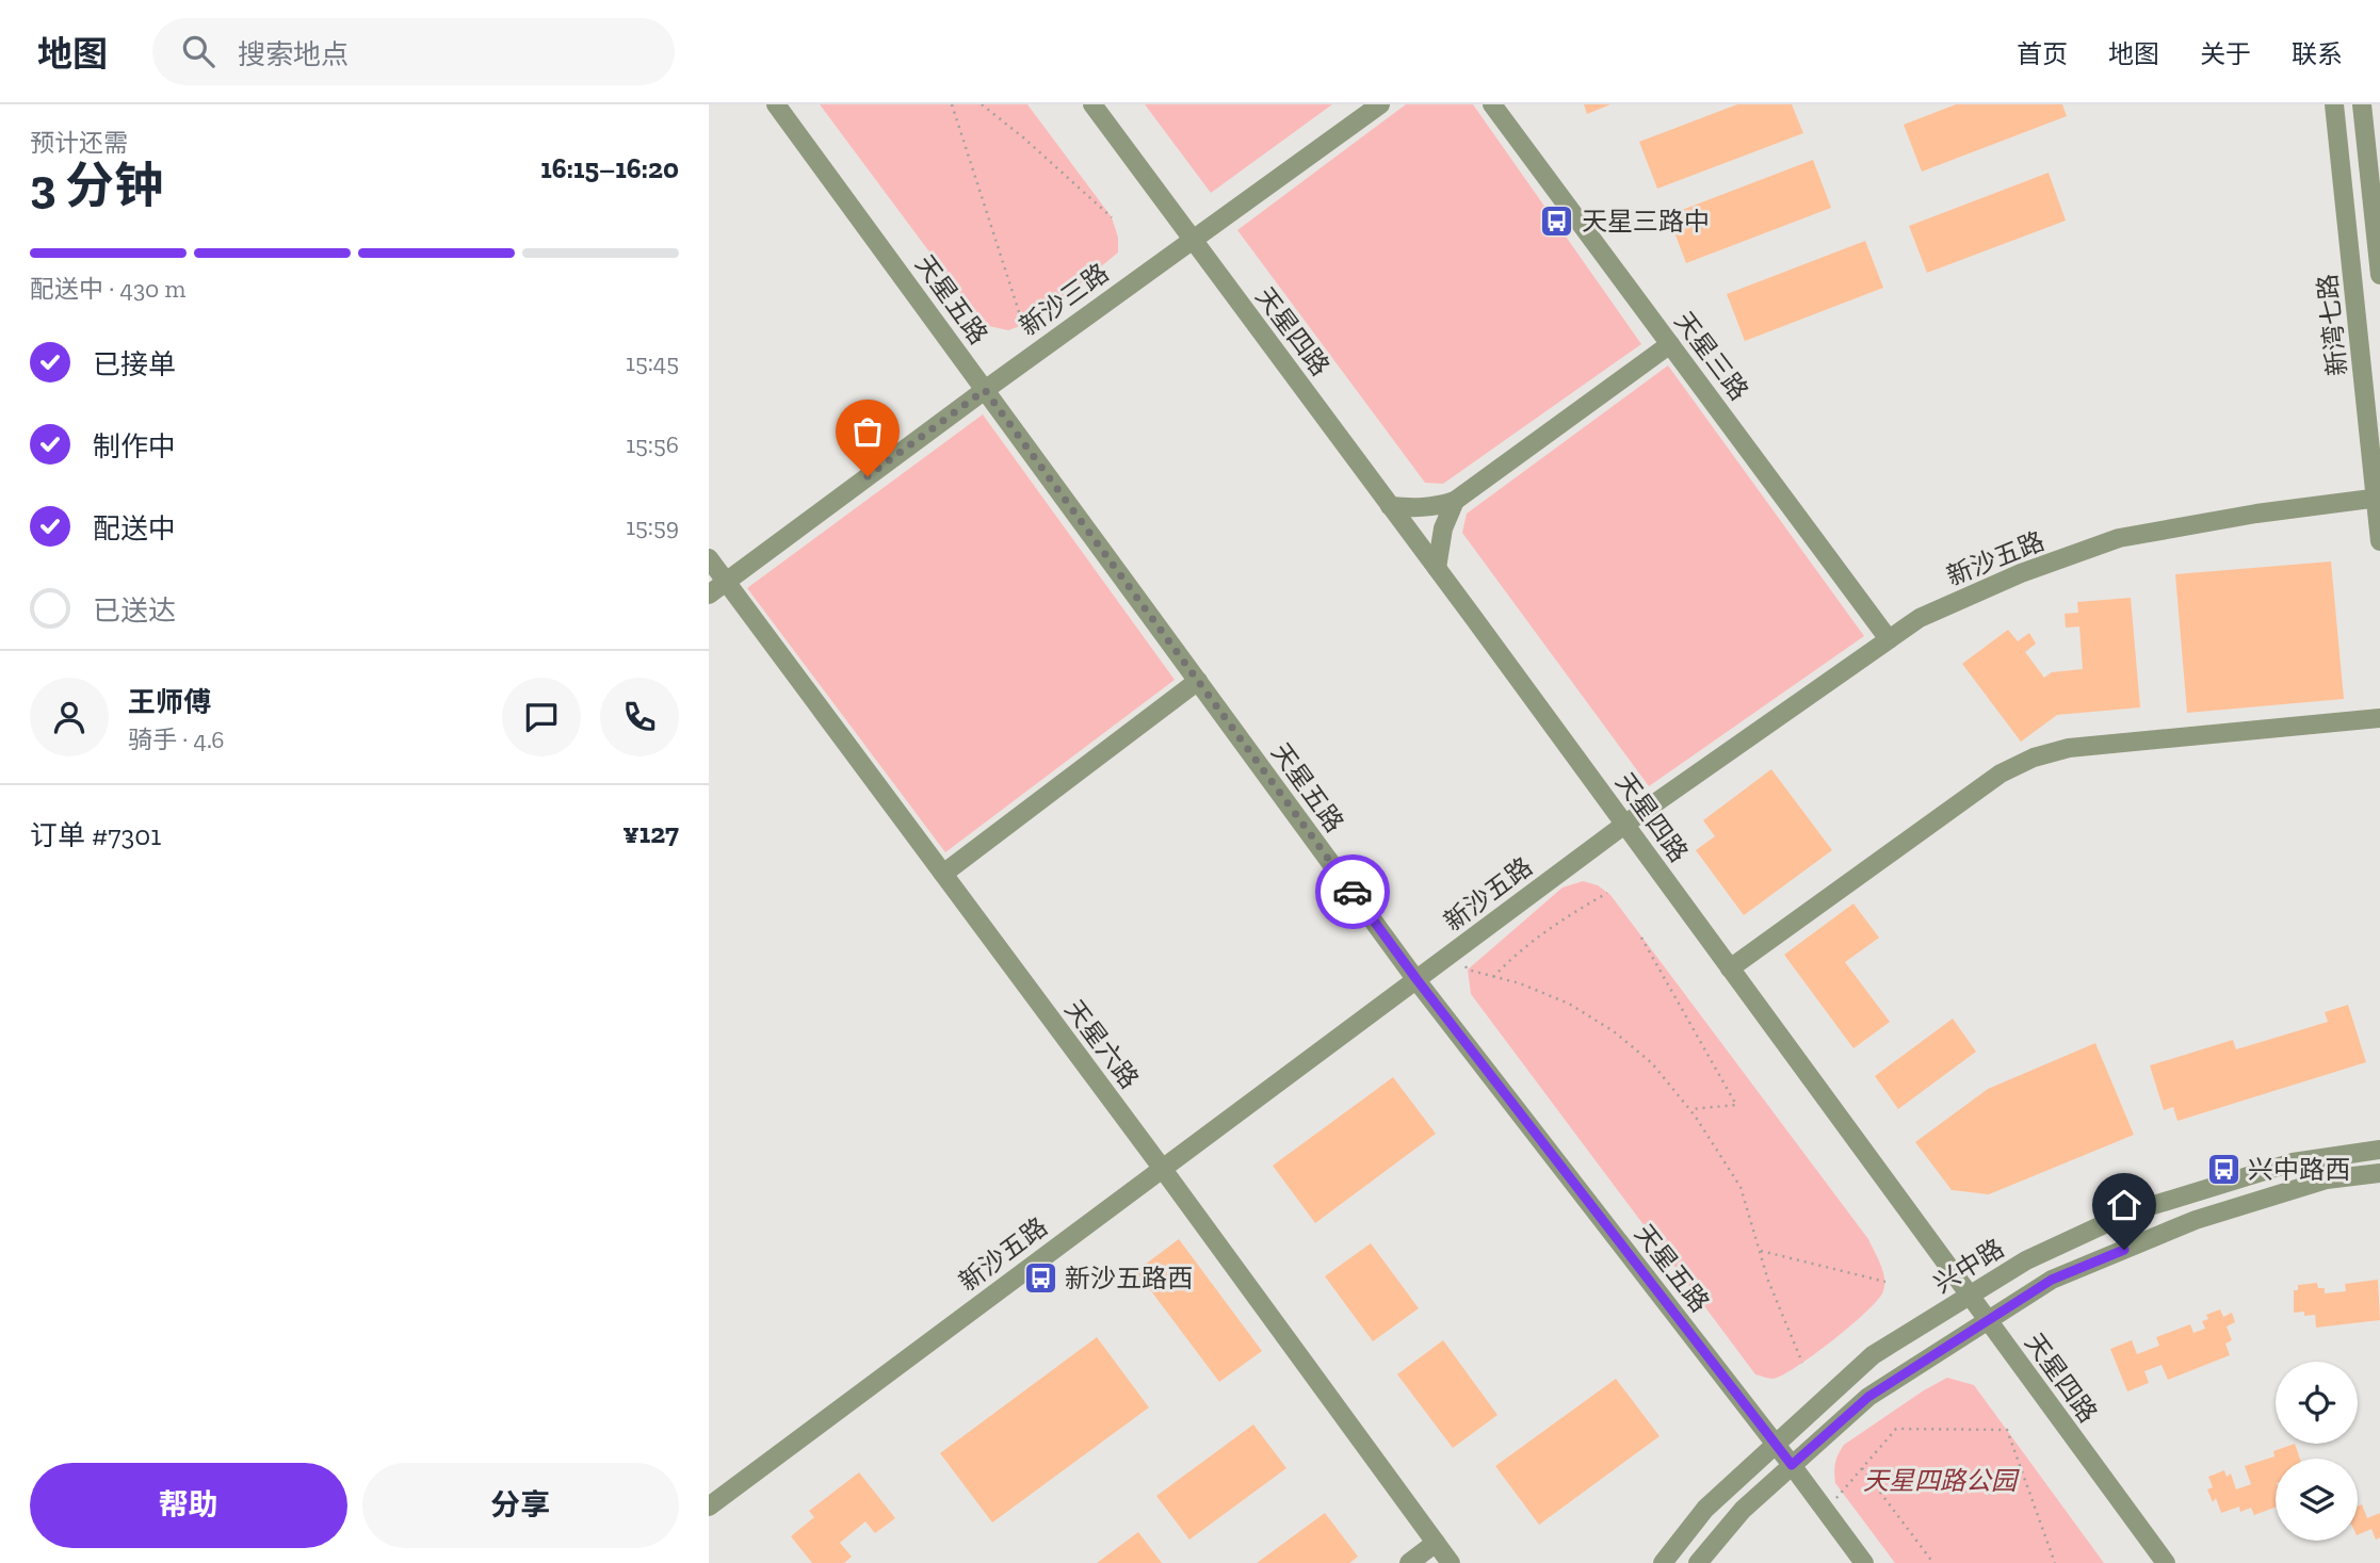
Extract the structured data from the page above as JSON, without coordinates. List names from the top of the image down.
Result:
{
  "streets": {
    "street": [
      "天星五路",
      "新沙三路",
      "新湾七路",
      "天星四路",
      "天星三路",
      "新沙五路",
      "天星六路",
      "兴中路"
    ]
  },
  "crossings": [
    ["天星五路", "新沙三路"],
    ["天星五路", "新沙五路"],
    ["天星五路", "兴中路"],
    ["新沙三路", "天星四路"],
    ["新沙三路", "天星六路"],
    ["新湾七路", "新沙五路"],
    ["天星四路", "新沙五路"],
    ["天星四路", "兴中路"],
    ["天星三路", "新沙五路"],
    ["新沙五路", "天星六路"]
  ],
  "parks": ["天星四路公园"],
  "places": {
    "bus stop": ["天星三路中", "兴中路西", "新沙五路西"]
  },
  "page": {
    "header": "地图",
    "search": "搜索地点",
    "nav": [
      "首页",
      "地图",
      "关于",
      "联系"
    ],
    "heading": ["3 分钟", "预计还需", "16:15–16:20"],
    "panel": [
      "王师傅",
      "骑手 · 4.6",
      "订单 #7301",
      "¥127"
    ],
    "bar": "配送中 · 430 m",
    "list": [
      ["已接单", "15:45"],
      ["制作中", "15:56"],
      ["配送中", "15:59"],
      "已送达"
    ],
    "buttons": ["帮助", "分享"]
  }
}
